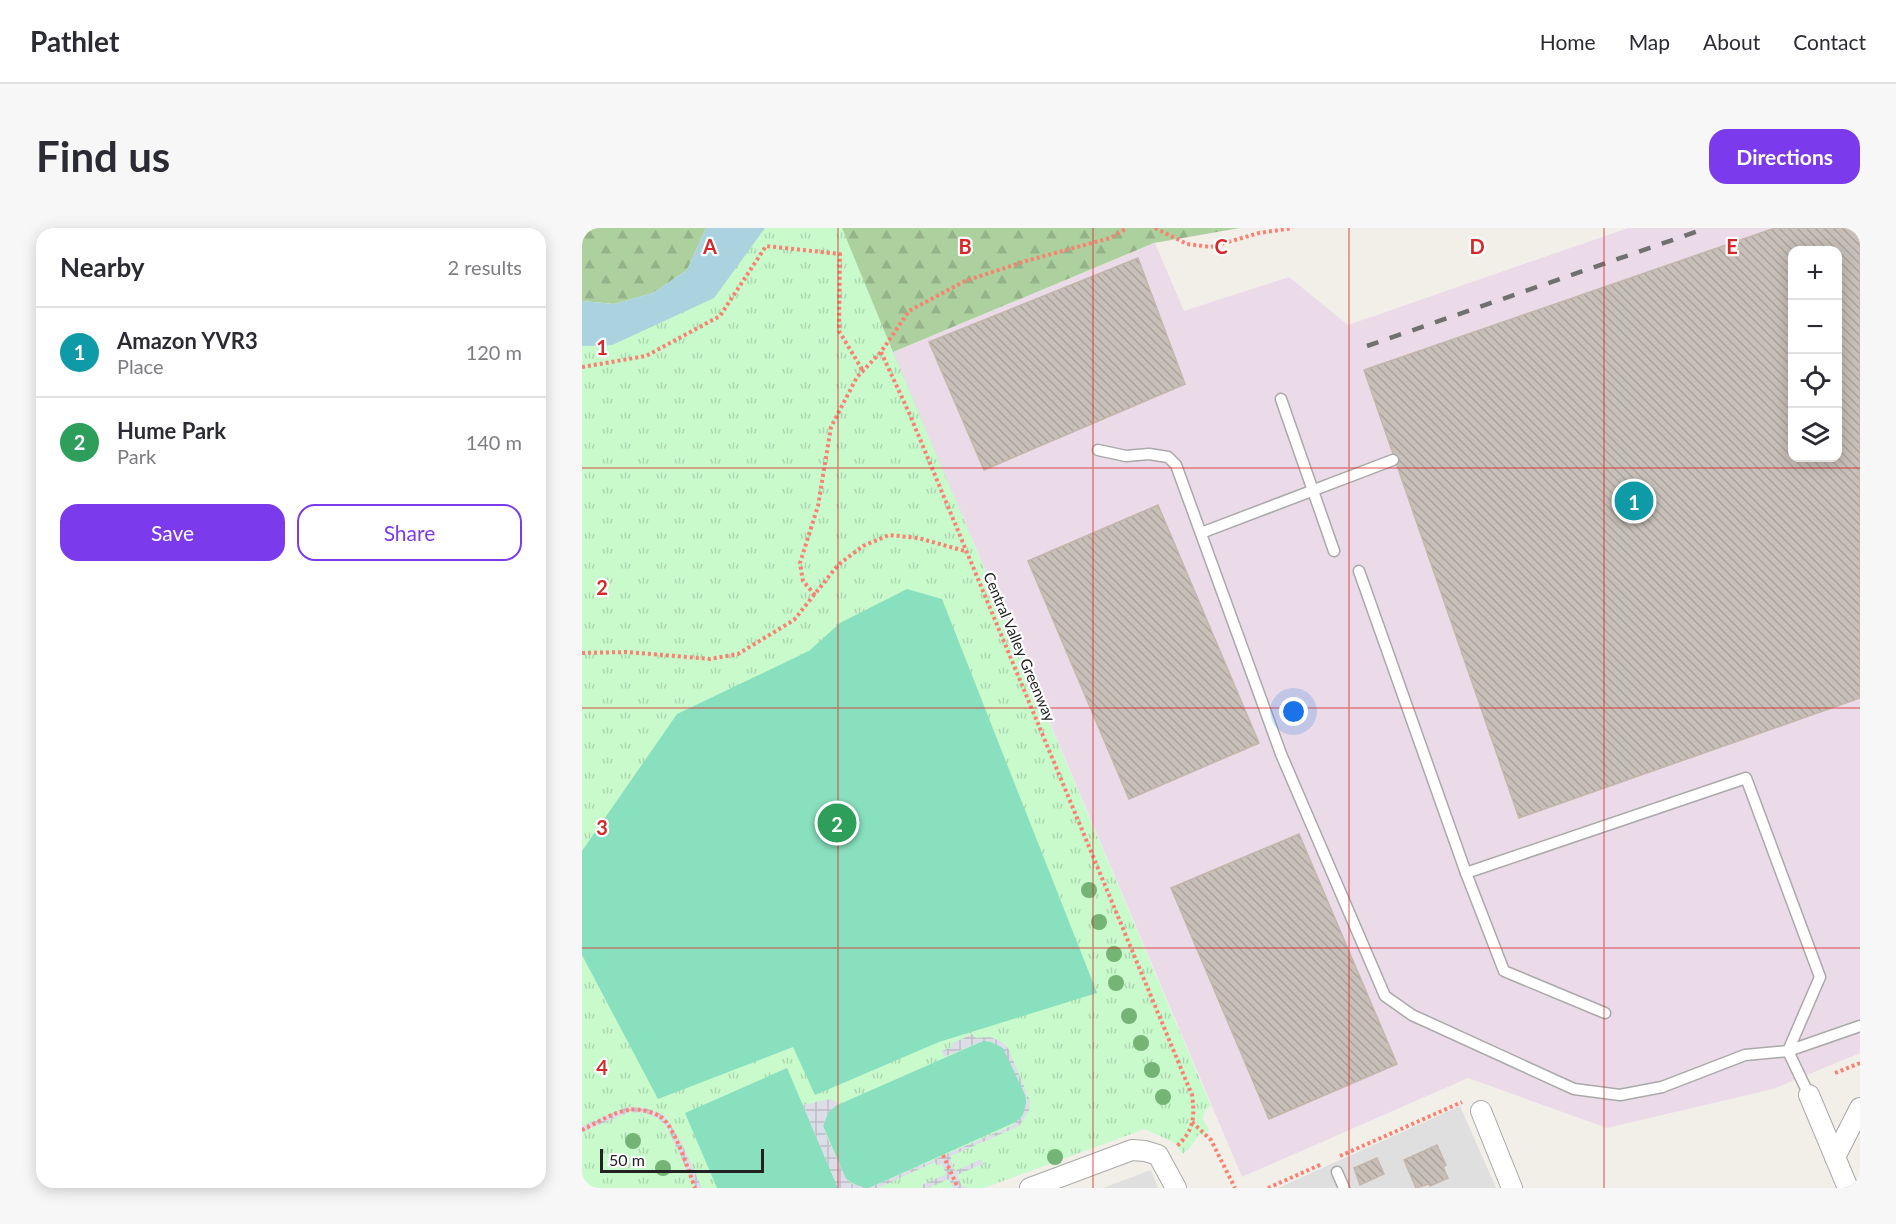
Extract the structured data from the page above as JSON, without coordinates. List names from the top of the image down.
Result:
{
  "streets": {
    "path": ["Central Valley Greenway"]
  },
  "scale_bar": "50 m",
  "page": {
    "header": "Pathlet",
    "nav": [
      "Home",
      "Map",
      "About",
      "Contact"
    ],
    "buttons": [
      "Directions",
      ["Save", "Share"]
    ],
    "title": "Find us",
    "heading": ["Nearby", "2 results"],
    "map_buttons": ["+", "−"],
    "list": [
      {
        "mark": "1",
        "name": "Amazon YVR3",
        "note": "Place",
        "value": "120 m"
      },
      {
        "mark": "2",
        "name": "Hume Park",
        "note": "Park",
        "value": "140 m"
      }
    ],
    "pins": ["1", "2"],
    "scale": "50 m"
  },
  "grid": {
    "columns": [
      "A",
      "B",
      "C",
      "D",
      "E"
    ],
    "rows": [
      "1",
      "2",
      "3",
      "4"
    ]
  }
}
